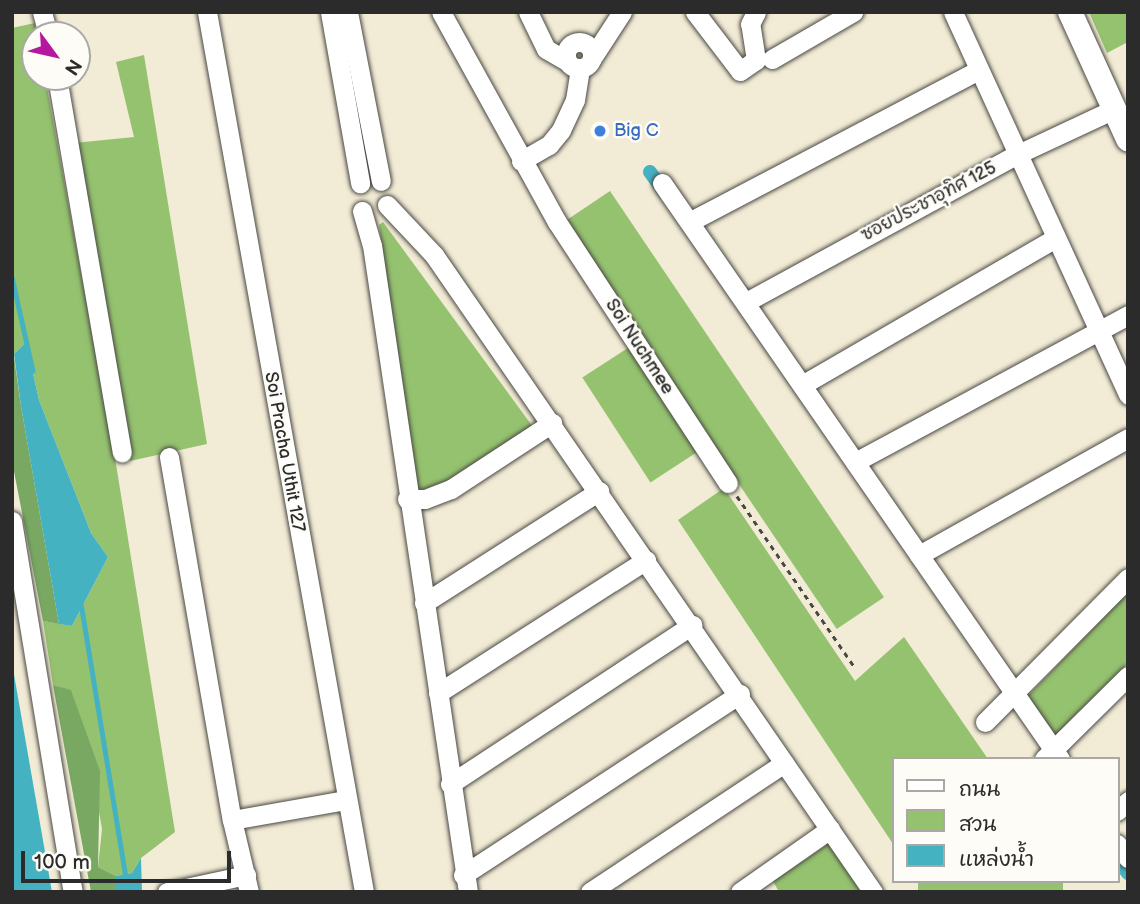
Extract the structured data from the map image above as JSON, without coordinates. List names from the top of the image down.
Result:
{
  "streets": {
    "street": ["ซอยประชาอุทิศ 125", "Soi Nuchmee", "Soi Pracha Uthit 127"]
  },
  "places": ["Big C"],
  "legend": ["ถนน", "สวน", "แหล่งน้ำ"],
  "scale_bar": "100 m",
  "north": "bottom right"
}
